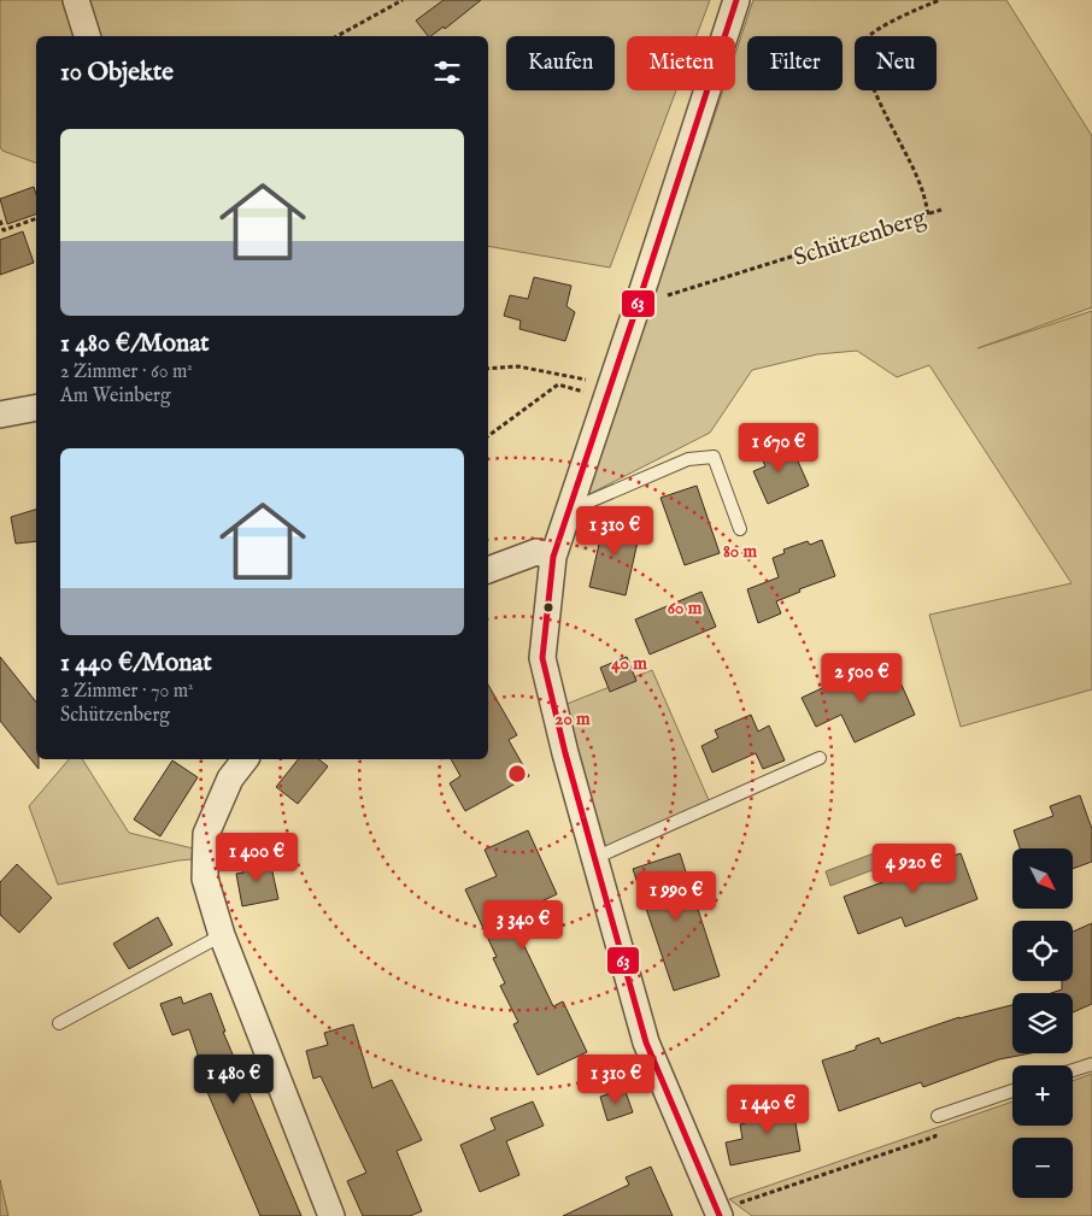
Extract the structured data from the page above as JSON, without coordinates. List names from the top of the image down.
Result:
{
  "streets": {
    "path": ["Schützenberg"]
  },
  "lines": ["transit line 63"],
  "north": "bottom right",
  "page": {
    "chip": [
      "Kaufen",
      "Mieten",
      "Filter",
      "Neu"
    ],
    "heading": "10 Objekte",
    "list": [
      {
        "name": "1 480 €/Monat",
        "note": "2 Zimmer · 60 m² · Am Weinberg"
      },
      {
        "name": "1 440 €/Monat",
        "note": "2 Zimmer · 70 m² · Schützenberg"
      }
    ],
    "price": [
      "1 670 €",
      "1 310 €",
      "2 500 €",
      "1 400 €",
      "4 920 €",
      "1 990 €",
      "3 340 €",
      "1 480 €",
      "1 310 €",
      "1 440 €"
    ],
    "map_buttons": ["+", "−"]
  },
  "rings": [
    "80 m",
    "60 m",
    "40 m",
    "20 m"
  ]
}
